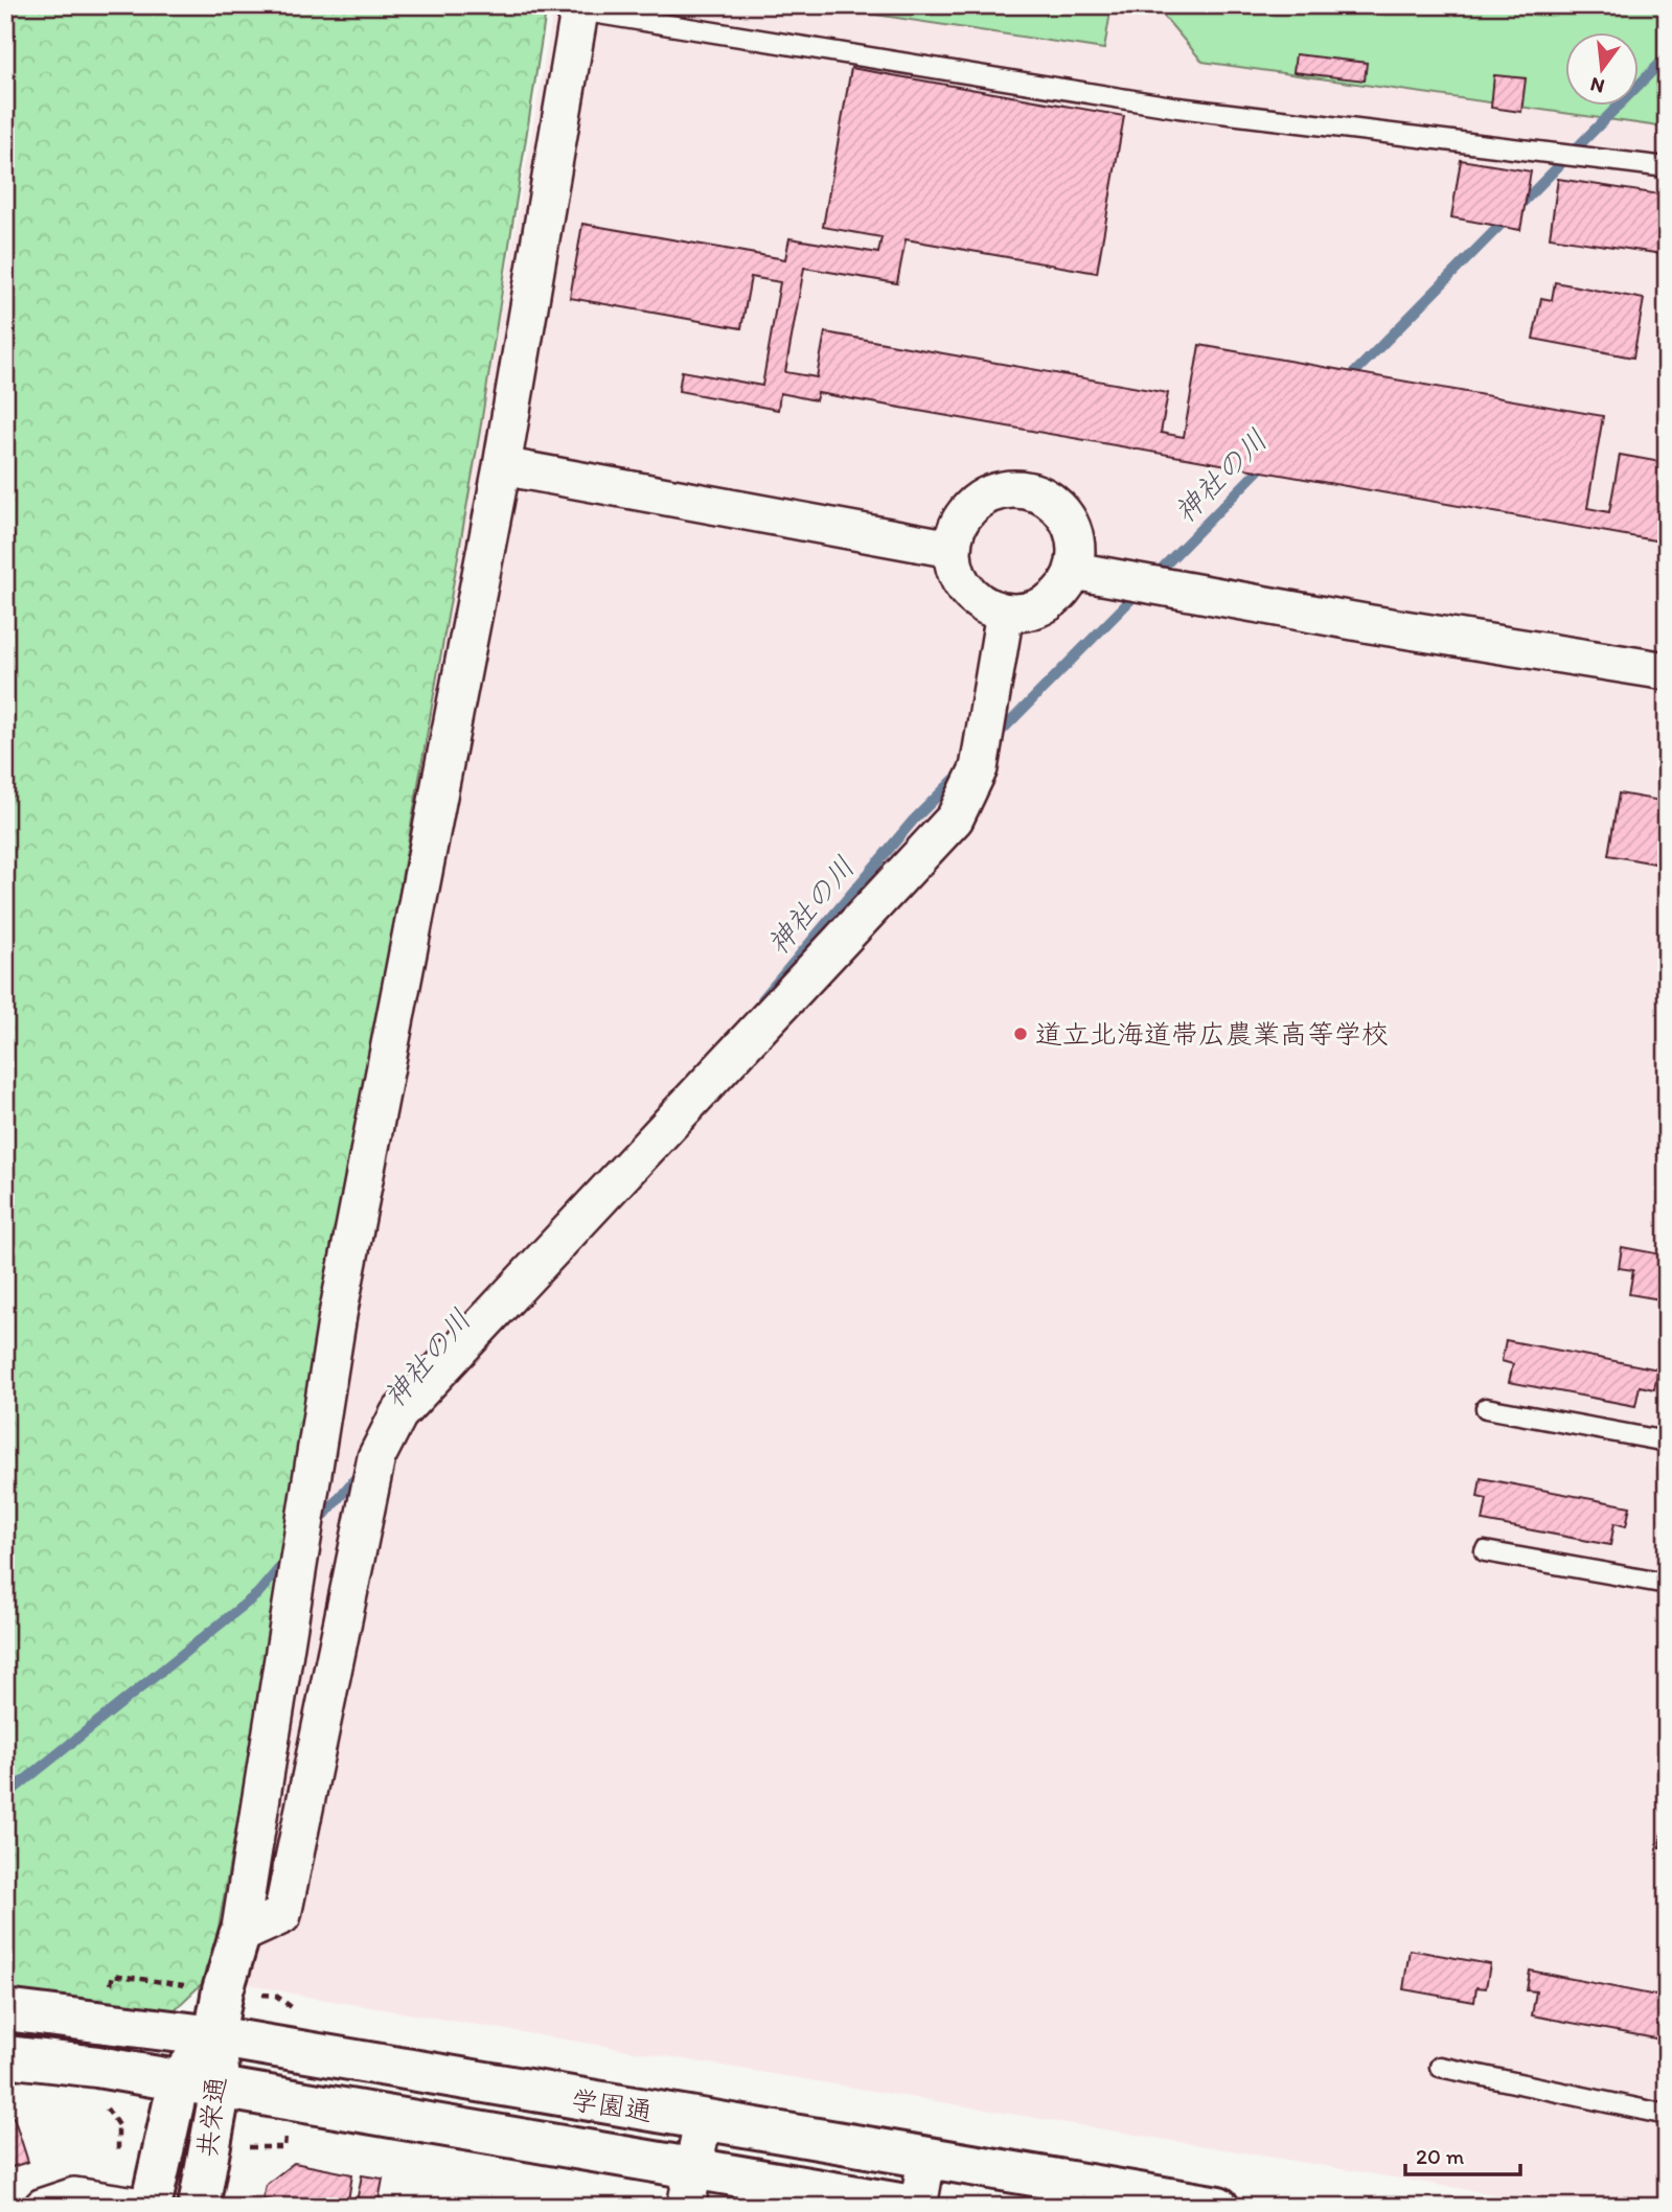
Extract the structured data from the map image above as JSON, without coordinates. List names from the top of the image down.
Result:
{
  "streets": {
    "street": ["学園通", "共栄通"]
  },
  "crossings": [
    ["学園通", "共栄通"]
  ],
  "water": ["神社の川"],
  "places": ["道立北海道帯広農業高等学校"],
  "scale_bar": "20 m",
  "north": "bottom"
}
